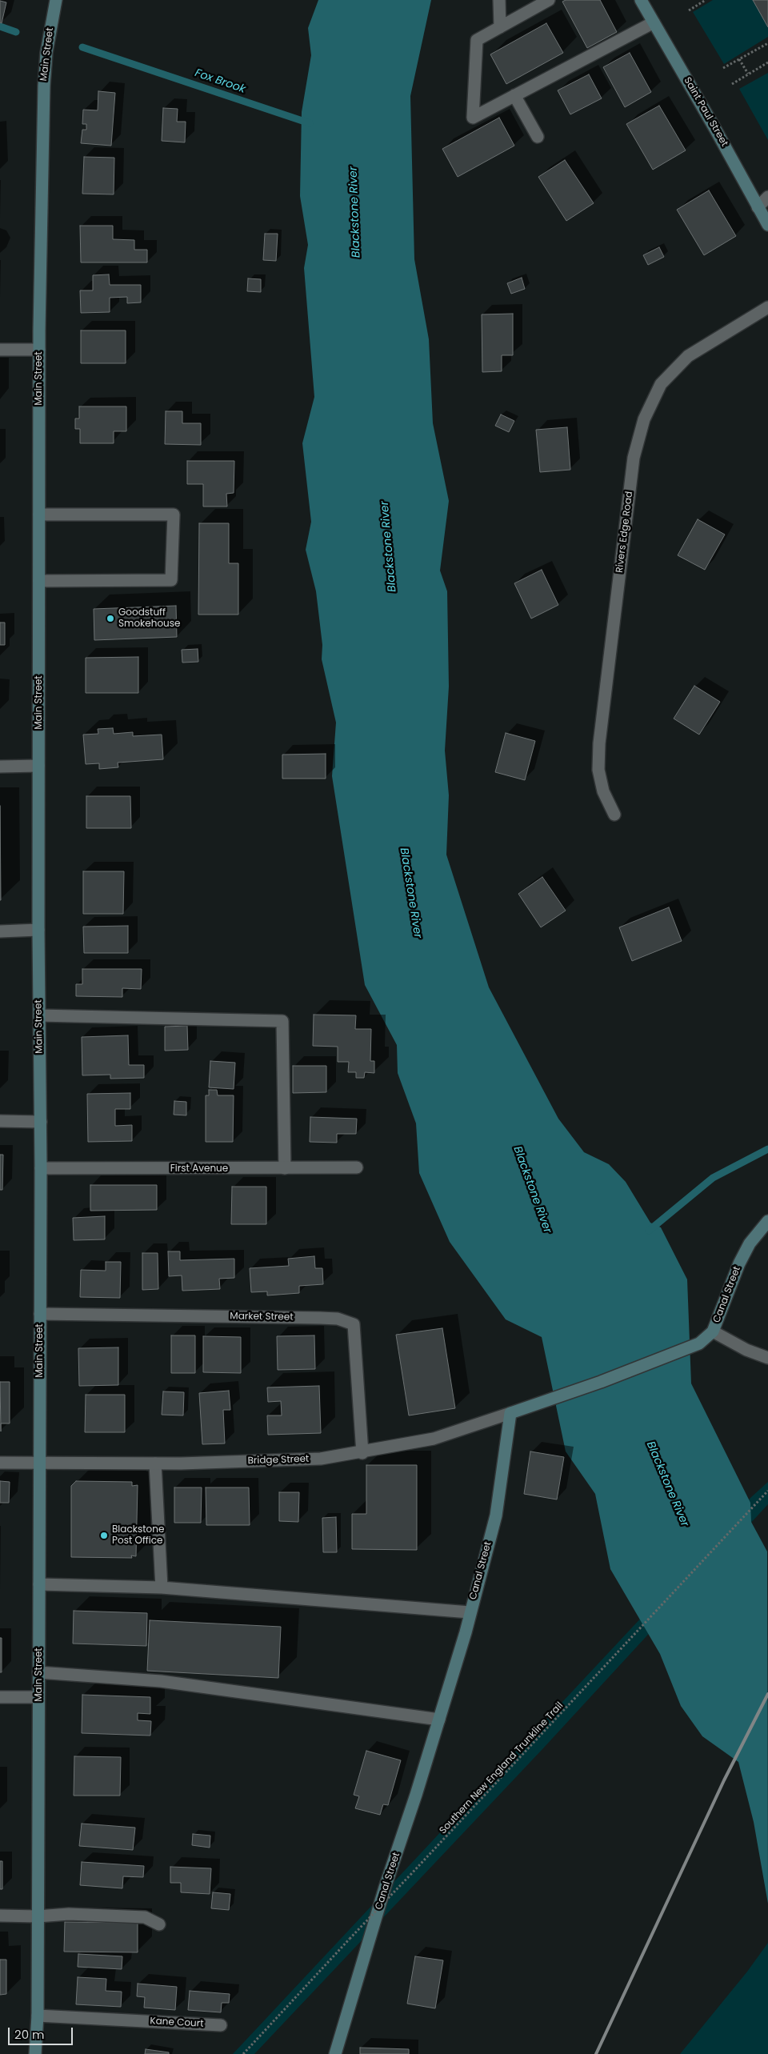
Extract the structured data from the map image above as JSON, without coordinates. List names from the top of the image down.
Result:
{
  "streets": {
    "main road": ["Main Street", "Saint Paul Street", "Canal Street"],
    "street": [
      "Rivers Edge Road",
      "First Avenue",
      "Market Street",
      "Bridge Street",
      "Kane Court"
    ],
    "path": ["Southern New England Trunkline Trail"]
  },
  "crossings": [
    ["Main Street", "First Avenue"],
    ["Main Street", "Market Street"],
    ["Main Street", "Bridge Street"],
    ["Main Street", "Kane Court"],
    ["Canal Street", "Bridge Street"],
    ["Market Street", "Bridge Street"]
  ],
  "water": ["Fox Brook", "Blackstone River"],
  "places": ["Goodstuff Smokehouse", "Blackstone Post Office"],
  "scale_bar": "20 m"
}
